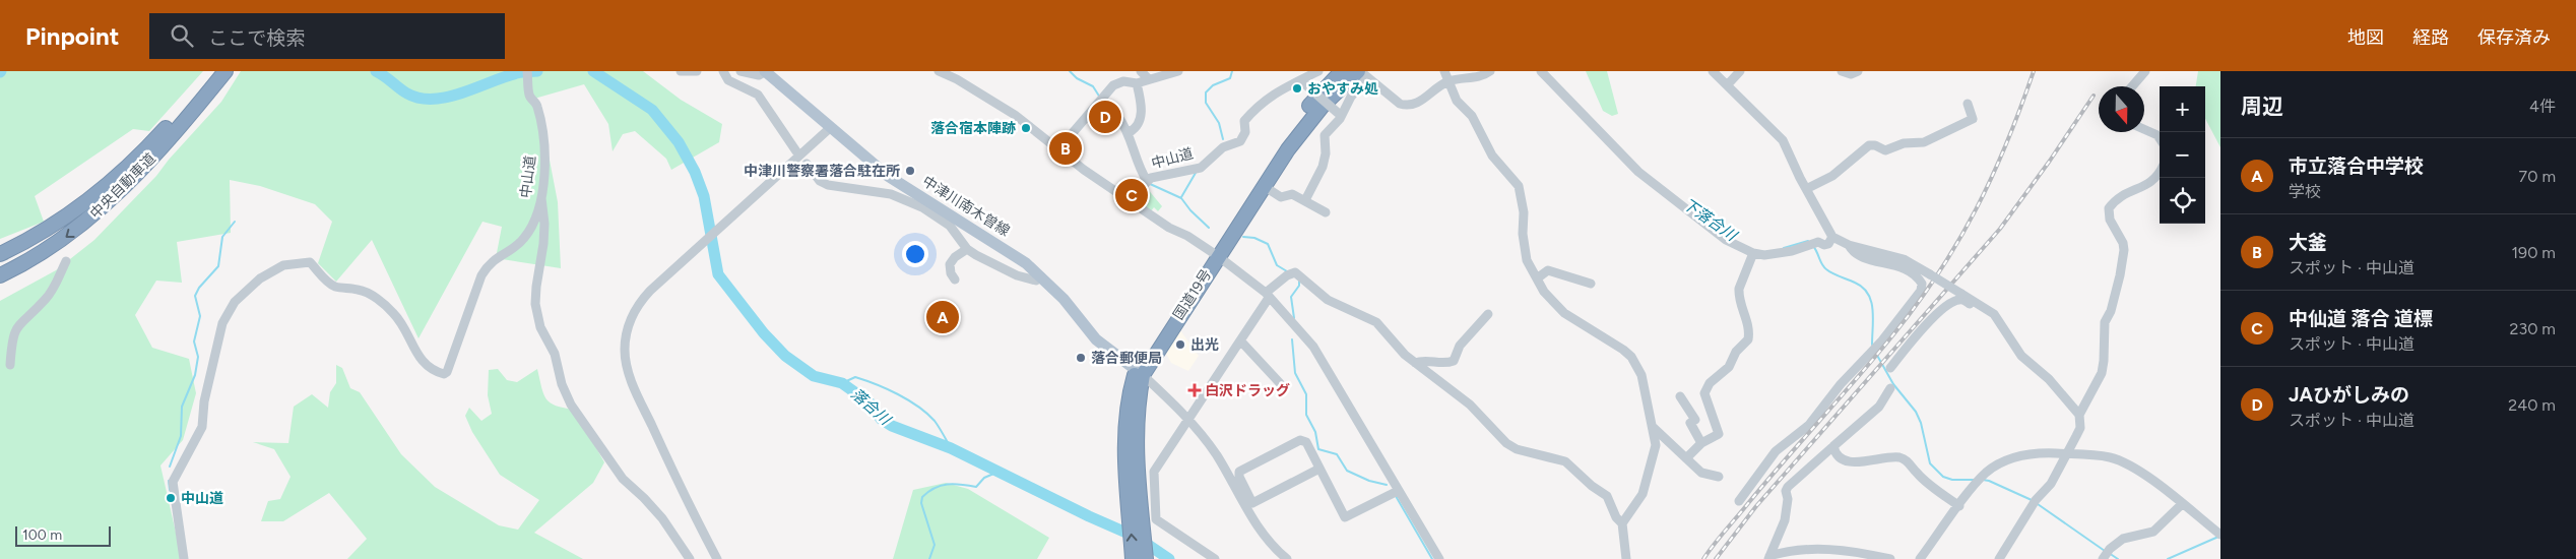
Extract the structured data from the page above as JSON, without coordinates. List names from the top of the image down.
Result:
{
  "streets": {
    "highway": ["中央自動車道", "国道19号"],
    "main road": ["中津川南木曽線"],
    "street": ["中山道"]
  },
  "crossings": [
    ["中津川南木曽線", "国道19号"]
  ],
  "water": ["下落合川", "落合川"],
  "places": {
    "other": [
      "おやすみ処",
      "落合宿本陣跡",
      "中津川警察署落合駐在所",
      "出光",
      "落合郵便局",
      "中山道"
    ],
    "health": ["白沢ドラッグ"]
  },
  "scale_bar": "100 m",
  "north": "bottom",
  "page": {
    "header": "Pinpoint",
    "search": "ここで検索",
    "nav": ["地図", "経路", "保存済み"],
    "heading": ["周辺", "4件"],
    "map_buttons": ["+", "−"],
    "pins": [
      "D",
      "B",
      "C",
      "A"
    ],
    "list": [
      {
        "mark": "A",
        "name": "市立落合中学校",
        "note": "学校",
        "value": "70 m"
      },
      {
        "mark": "B",
        "name": "大釜",
        "note": "スポット · 中山道",
        "value": "190 m"
      },
      {
        "mark": "C",
        "name": "中仙道 落合 道標",
        "note": "スポット · 中山道",
        "value": "230 m"
      },
      {
        "mark": "D",
        "name": "JAひがしみの",
        "note": "スポット · 中山道",
        "value": "240 m"
      }
    ],
    "scale": "100 m"
  }
}
